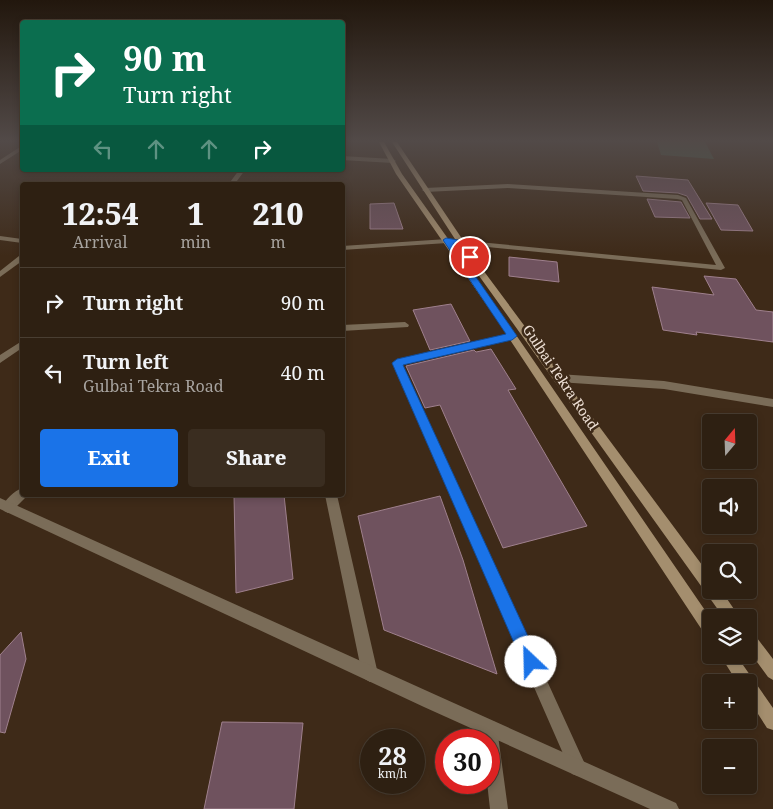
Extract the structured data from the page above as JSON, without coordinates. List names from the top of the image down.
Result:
{
  "streets": {
    "main road": ["Gulbai Tekra Road"]
  },
  "north": "top",
  "page": {
    "turn": ["90 m", "Turn right"],
    "eta": [
      "12:54",
      "Arrival",
      "1",
      "min",
      "210",
      "m"
    ],
    "list": [
      {
        "name": "Turn right",
        "value": "90 m"
      },
      {
        "name": "Turn left",
        "note": "Gulbai Tekra Road",
        "value": "40 m"
      }
    ],
    "map_buttons": ["+", "−"],
    "buttons": ["Exit", "Share"],
    "speed": "28 km/h",
    "limit": "30"
  }
}
